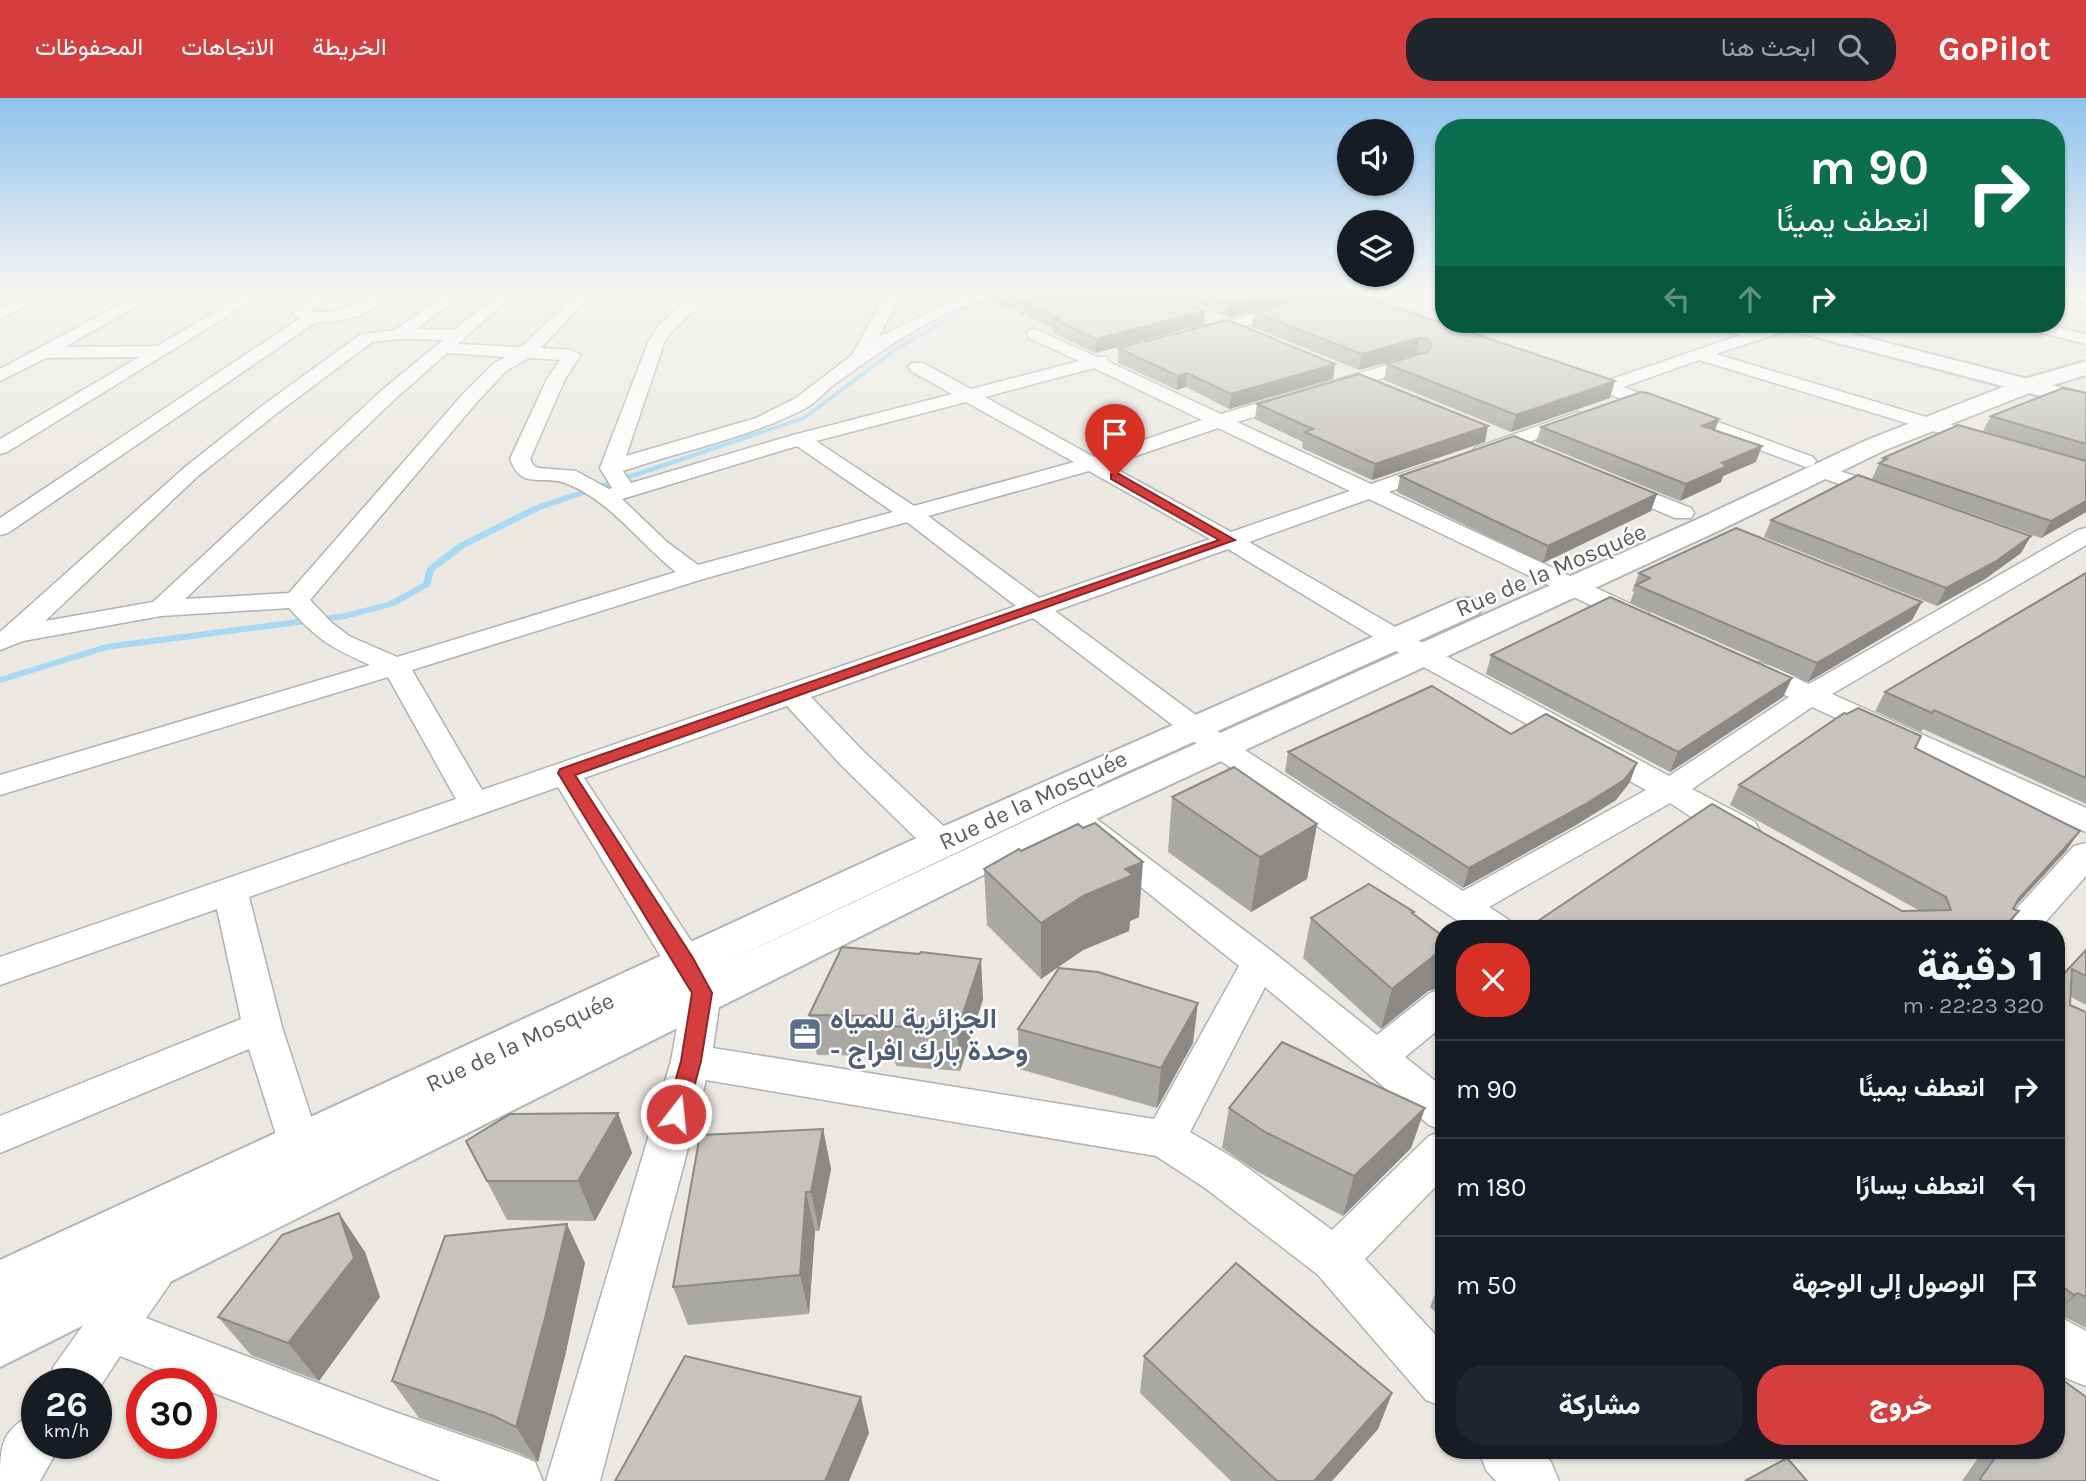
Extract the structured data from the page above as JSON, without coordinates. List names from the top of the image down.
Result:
{
  "streets": {
    "main road": ["Rue de la Mosquée"]
  },
  "places": {
    "office": ["الجزائرية للمياه - وحدة بارك افراج"]
  },
  "page": {
    "header": "GoPilot",
    "search": "ابحث هنا",
    "nav": ["الخريطة", "الاتجاهات", "المحفوظات"],
    "turn": ["90 m", "انعطف يمينًا"],
    "heading": ["1 دقيقة", "320 m · 22:23"],
    "list": [
      {
        "name": "انعطف يمينًا",
        "value": "90 m"
      },
      {
        "name": "انعطف يسارًا",
        "value": "180 m"
      },
      {
        "name": "الوصول إلى الوجهة",
        "value": "50 m"
      }
    ],
    "buttons": ["خروج", "مشاركة"],
    "speed": "26 km/h",
    "limit": "30"
  }
}
